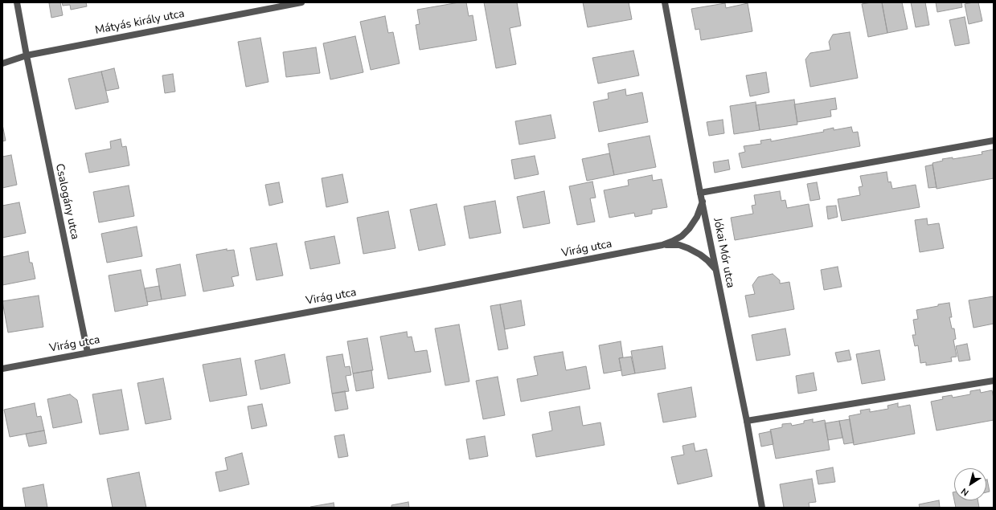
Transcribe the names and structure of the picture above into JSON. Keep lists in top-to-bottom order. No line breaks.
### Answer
{"streets":{"street":["Mátyás király utca","Csalogány utca","Virág utca","Jókai Mór utca"]},"crossings":[["Mátyás király utca","Csalogány utca"],["Csalogány utca","Virág utca"],["Virág utca","Jókai Mór utca"]],"north":"bottom left"}
